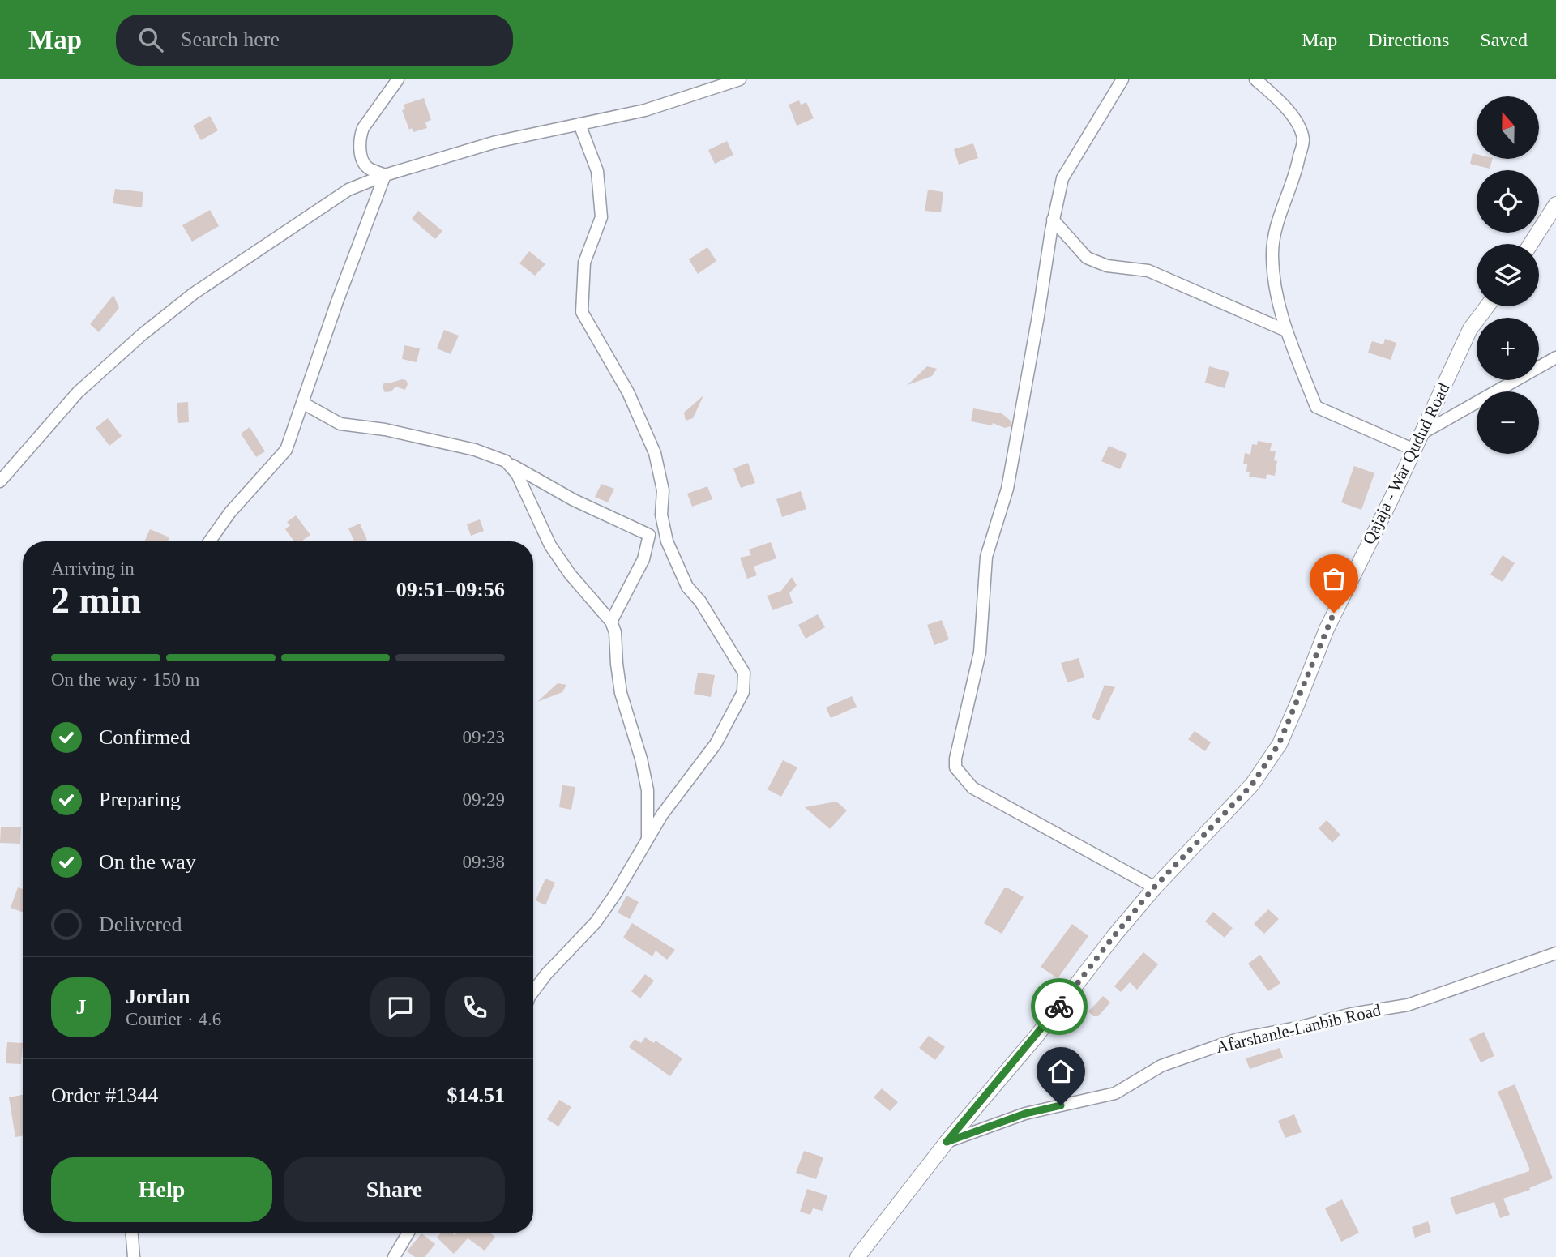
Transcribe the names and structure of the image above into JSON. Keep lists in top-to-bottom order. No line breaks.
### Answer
{"streets":{"street":["Qajaja - War Qudud Road","Afarshanle-Lanbib Road"]},"crossings":[["Qajaja - War Qudud Road","Afarshanle-Lanbib Road"]],"north":"top","page":{"header":"Map","search":"Search here","nav":["Map","Directions","Saved"],"map_buttons":["+","−"],"heading":["2 min","Arriving in","09:51–09:56"],"panel":["Jordan","Courier · 4.6","Order #1344","$14.51"],"bar":"On the way · 150 m","list":[["Confirmed","09:23"],["Preparing","09:29"],["On the way","09:38"],"Delivered"],"round":"J","buttons":["Help","Share"]}}
